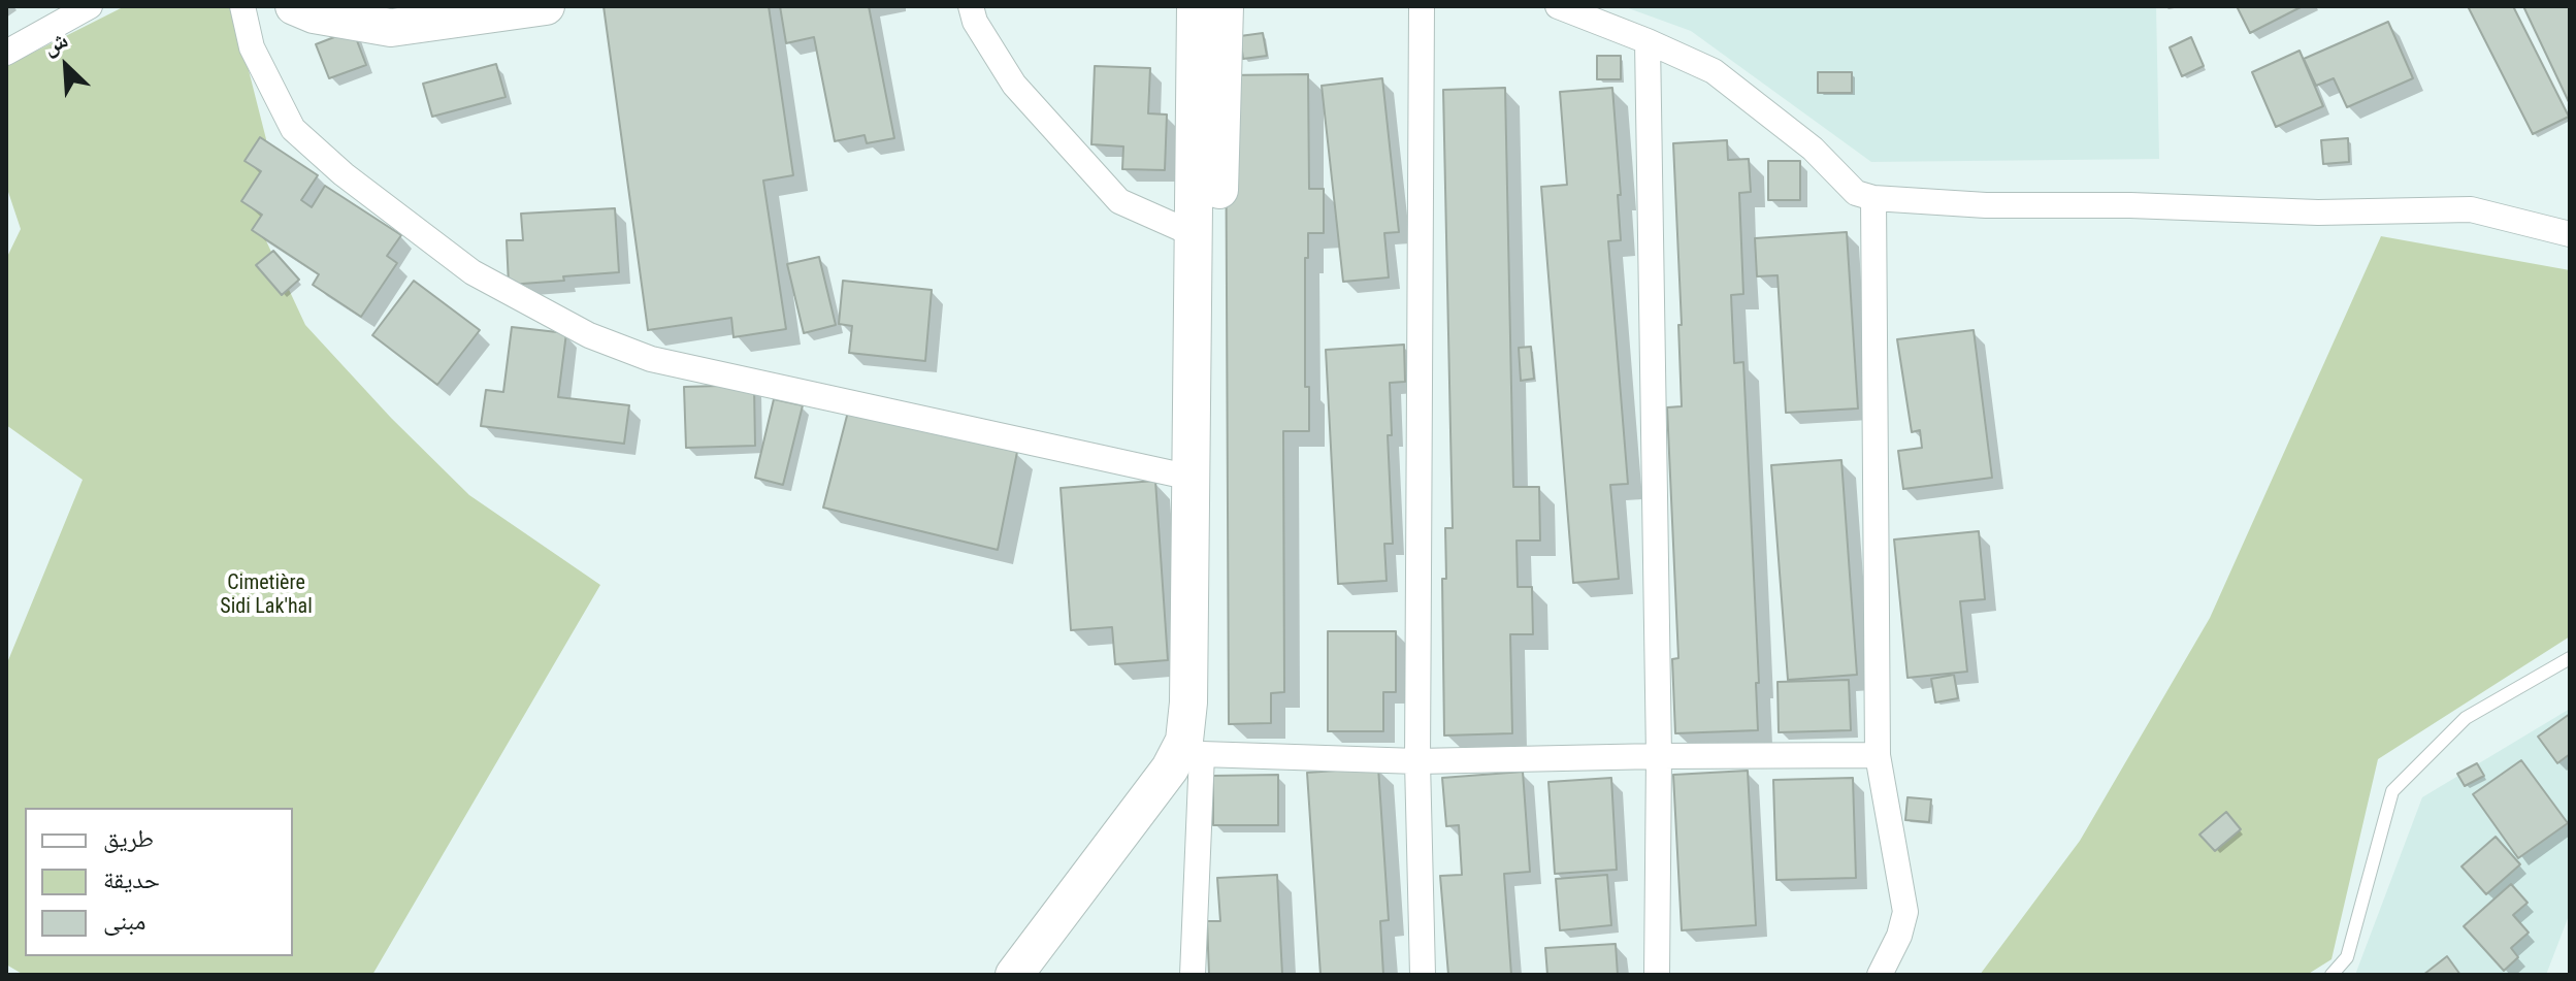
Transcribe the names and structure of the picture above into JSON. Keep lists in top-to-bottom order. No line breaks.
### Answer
{"parks":["Cimetière Sidi Lak'hal"],"legend":["طريق","حديقة","مبنى"],"north":"top left"}
